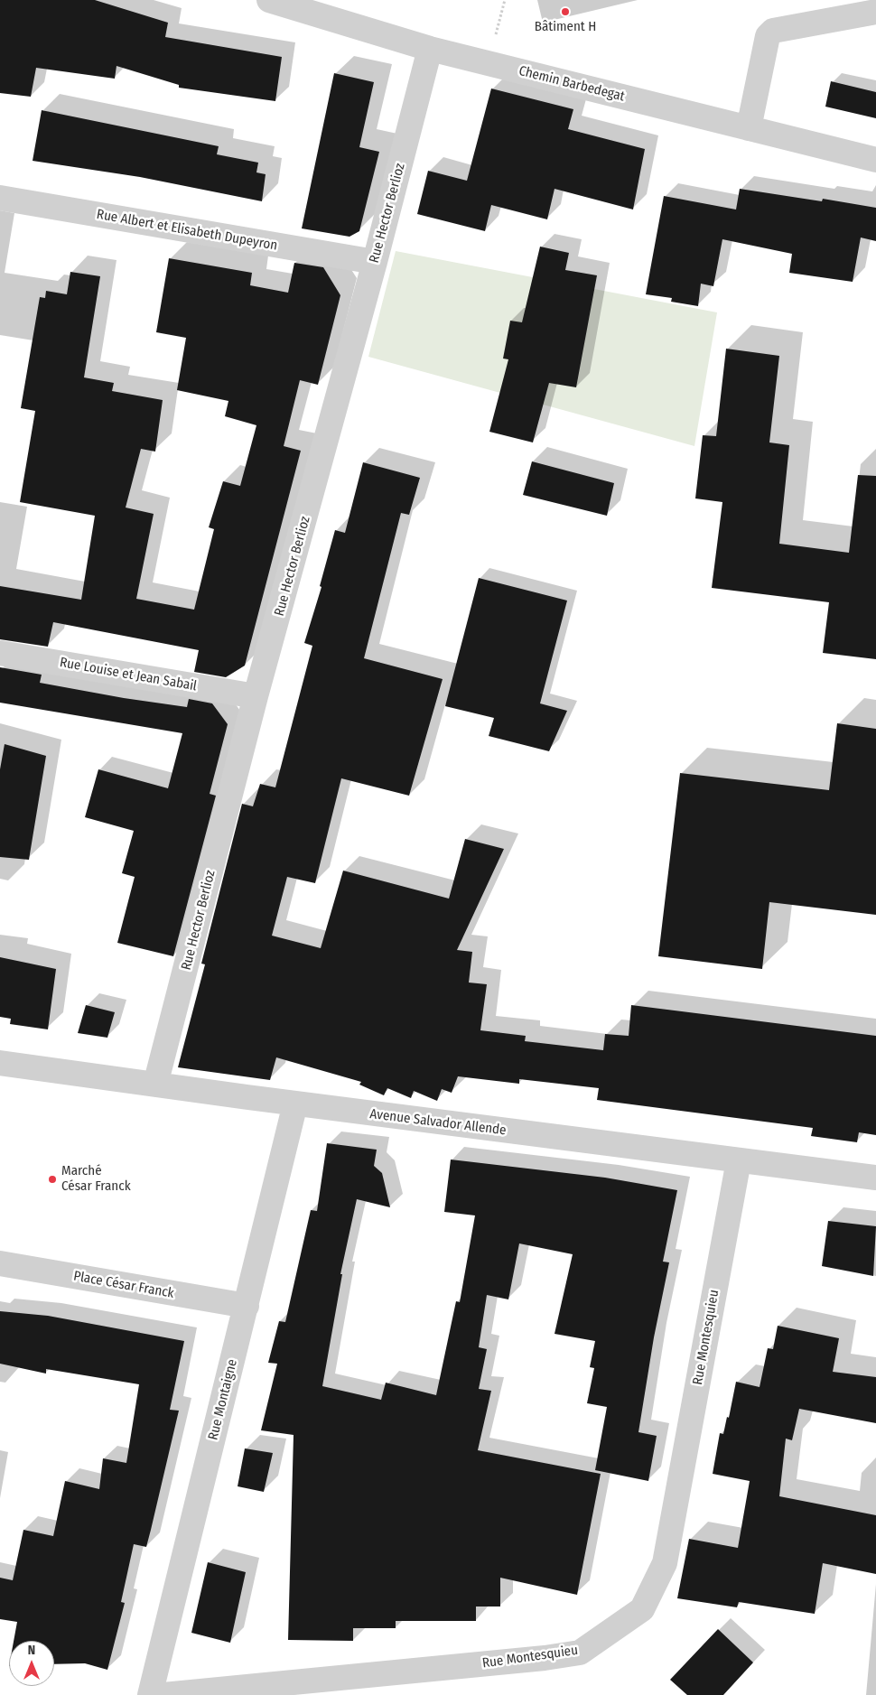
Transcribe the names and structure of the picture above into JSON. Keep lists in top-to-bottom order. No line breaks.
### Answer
{"streets":{"street":["Chemin Barbedegat","Rue Hector Berlioz","Rue Albert et Elisabeth Dupeyron","Rue Louise et Jean Sabail","Avenue Salvador Allende","Place César Franck","Rue Montesquieu","Rue Montaigne"]},"crossings":[["Chemin Barbedegat","Rue Hector Berlioz"],["Rue Hector Berlioz","Rue Albert et Elisabeth Dupeyron"],["Rue Hector Berlioz","Rue Louise et Jean Sabail"],["Rue Hector Berlioz","Avenue Salvador Allende"],["Avenue Salvador Allende","Rue Montesquieu"],["Avenue Salvador Allende","Rue Montaigne"],["Place César Franck","Rue Montaigne"]],"places":["Bâtiment H","Marché César Franck"],"north":"top"}
